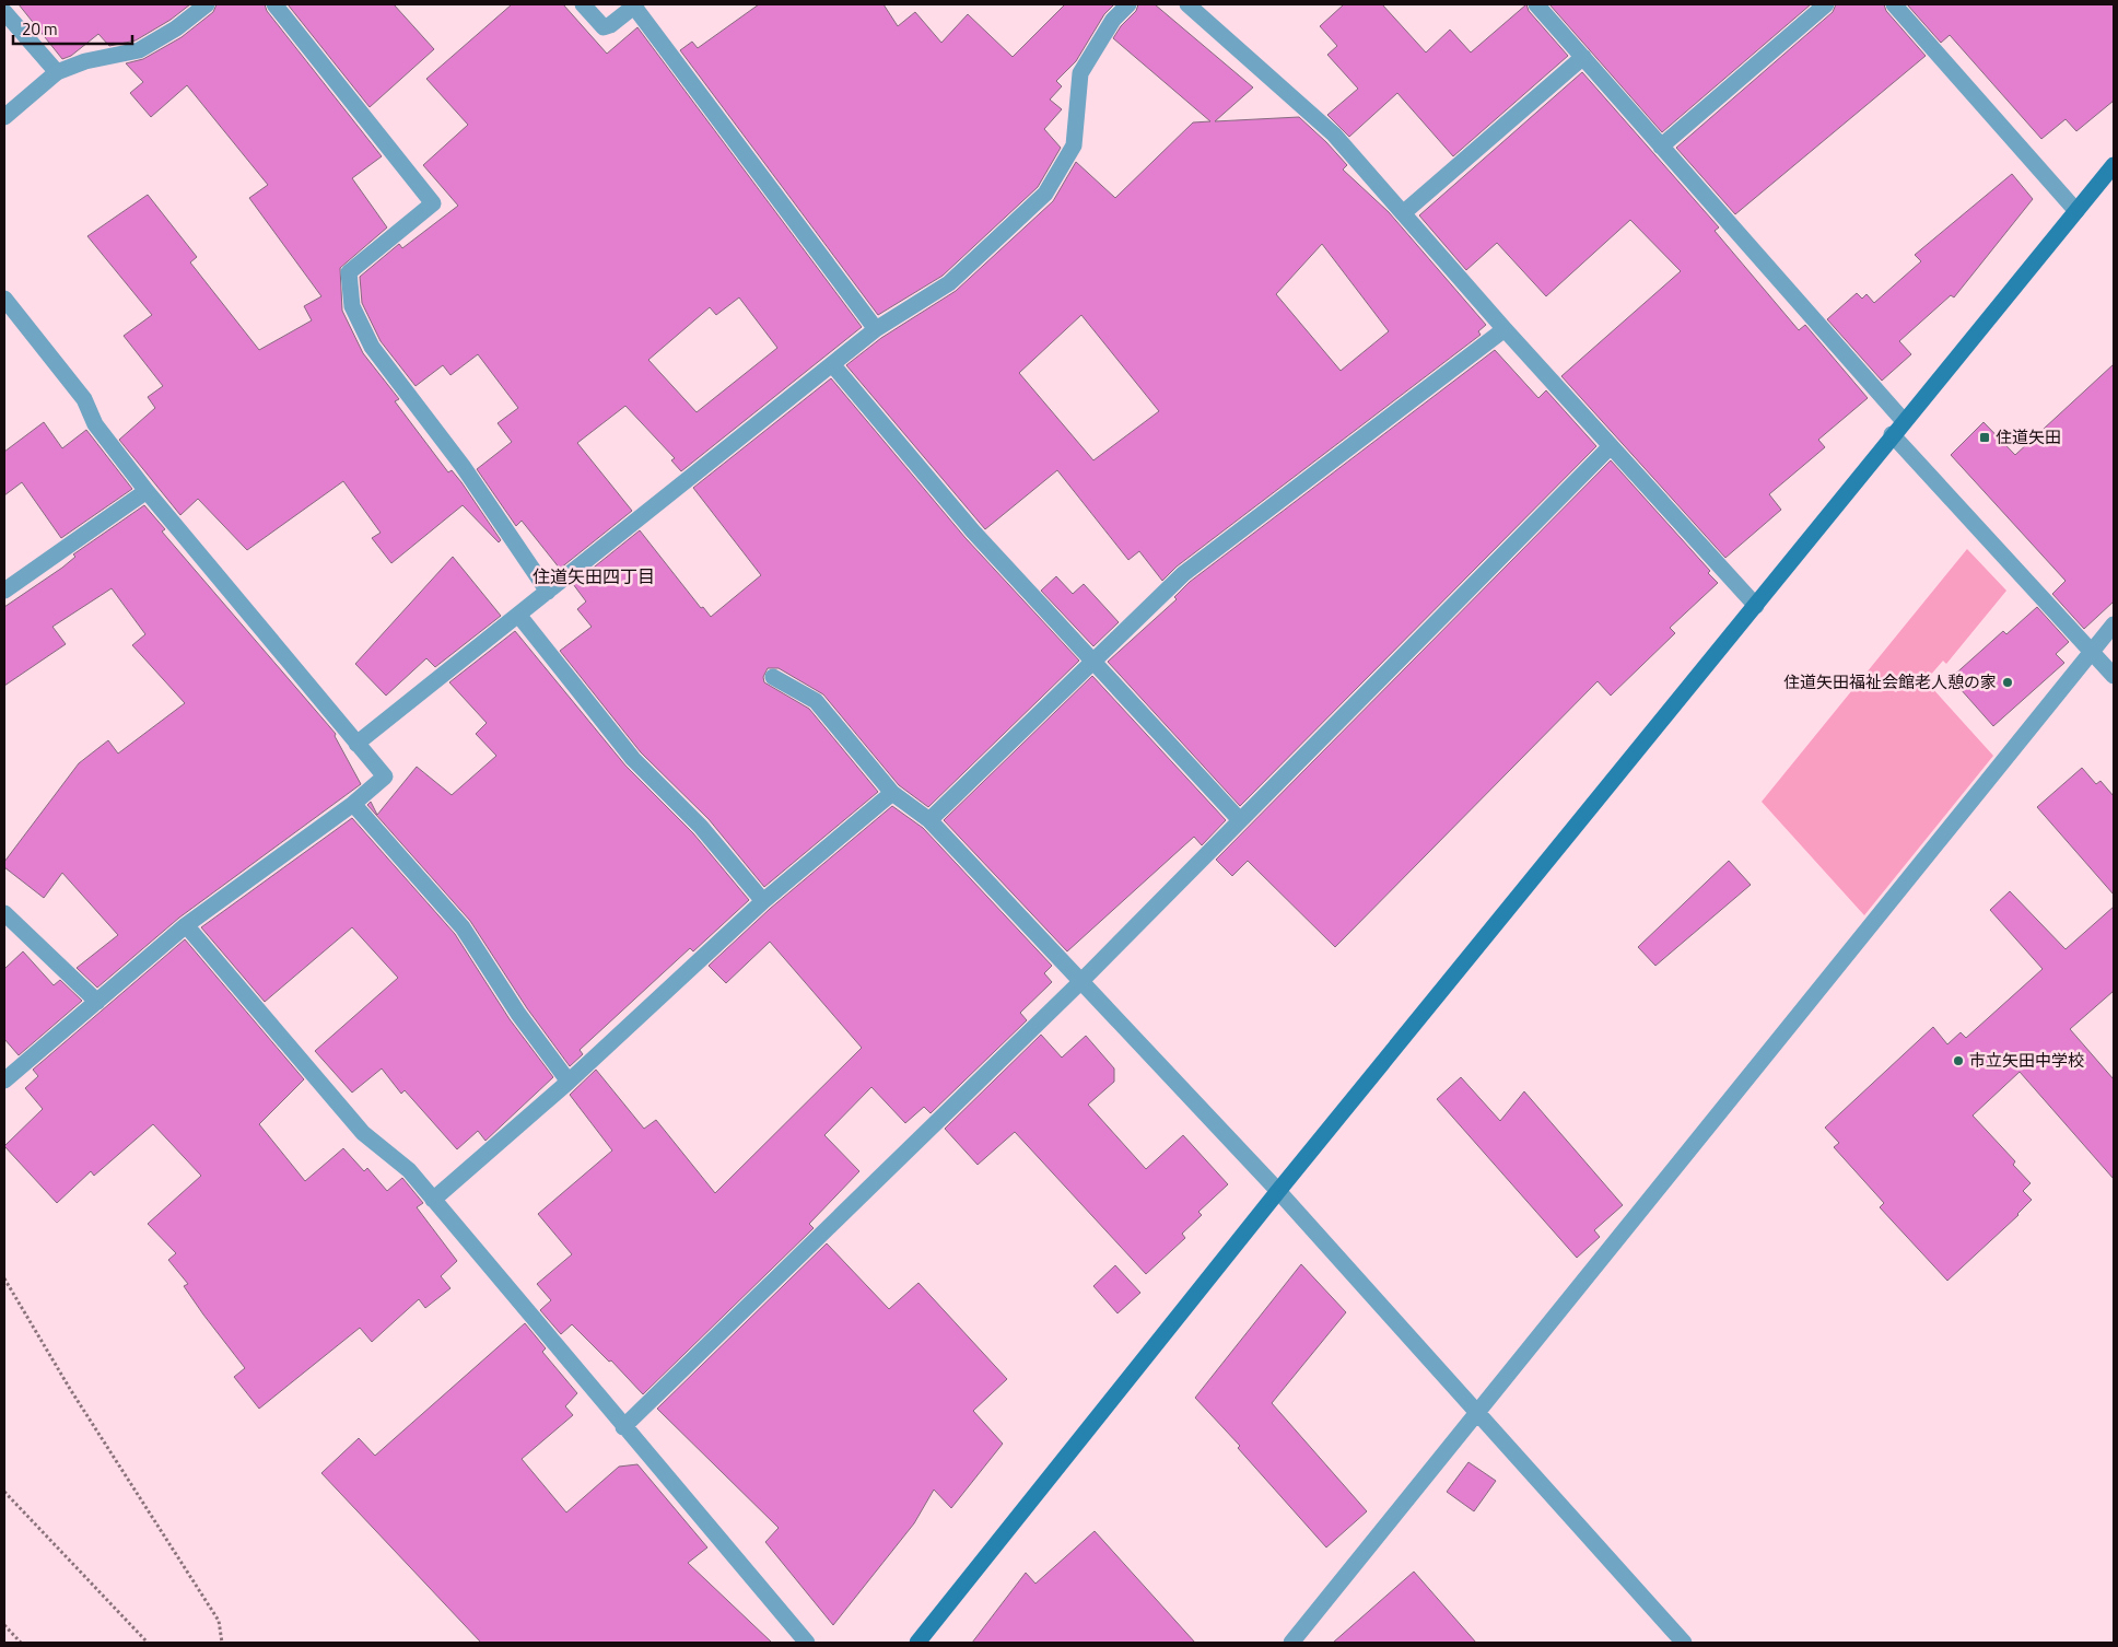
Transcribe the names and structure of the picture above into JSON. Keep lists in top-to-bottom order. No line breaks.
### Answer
{"districts":["住道矢田四丁目"],"places":{"transit":["住道矢田"],"other":["住道矢田福祉会館老人憩の家","市立矢田中学校"]},"scale_bar":"20 m"}
